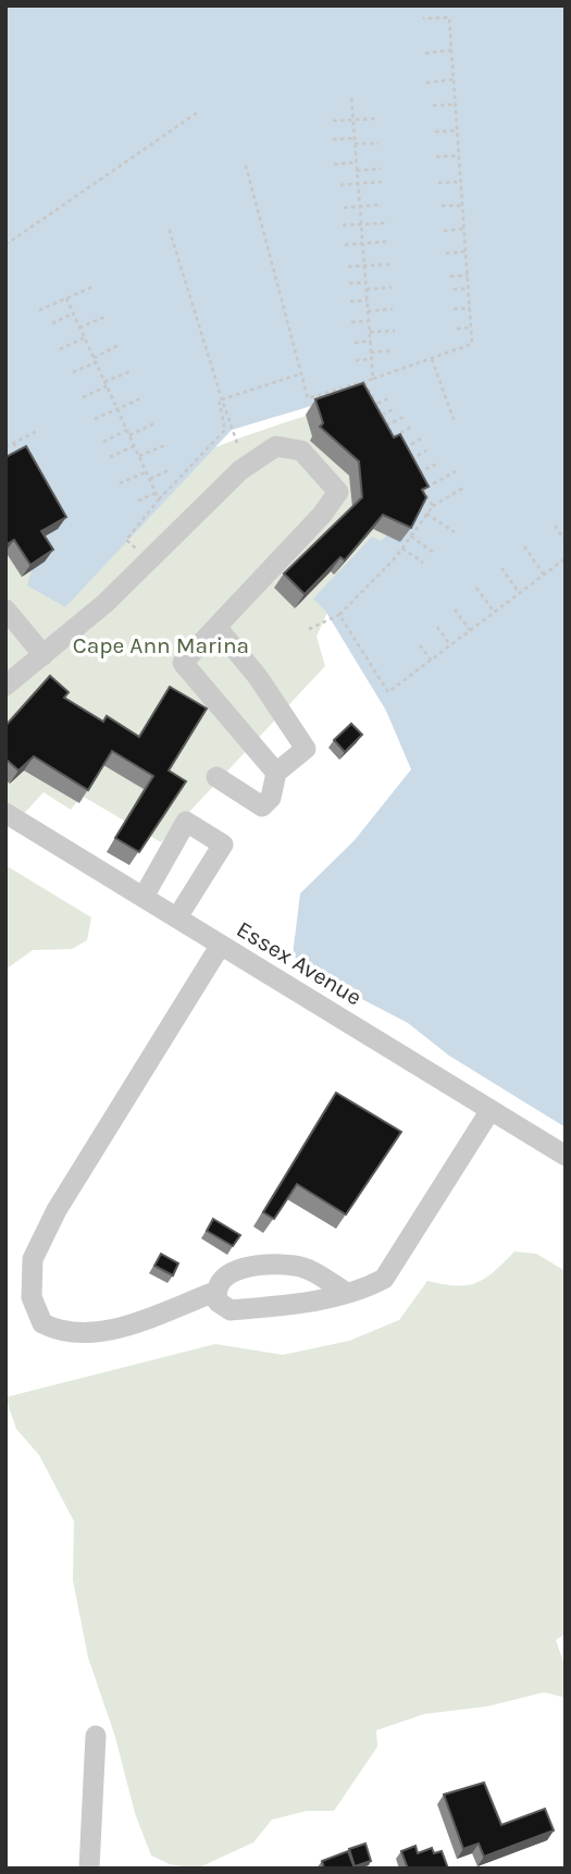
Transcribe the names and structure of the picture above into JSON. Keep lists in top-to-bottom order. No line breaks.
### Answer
{"streets":{"street":["Essex Avenue"]},"parks":["Cape Ann Marina"]}
